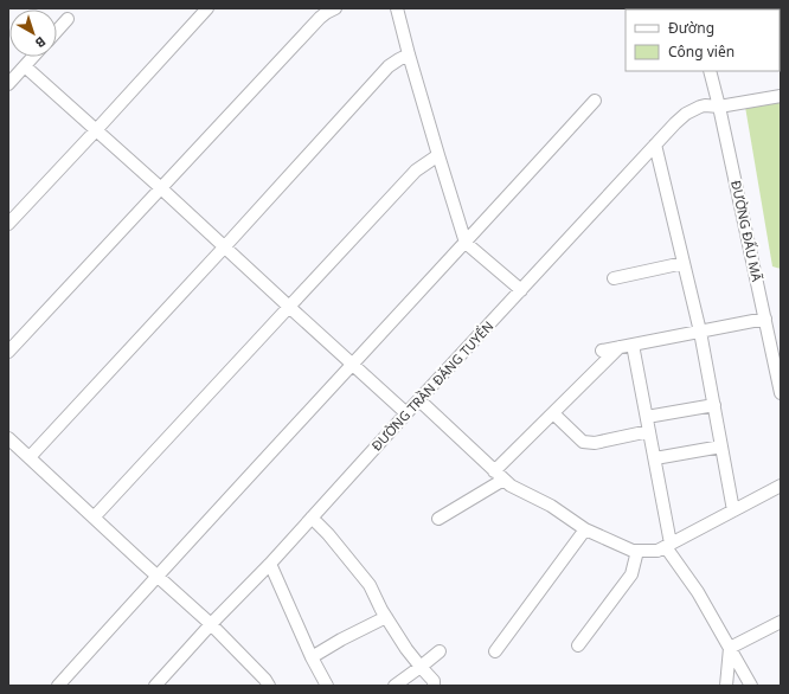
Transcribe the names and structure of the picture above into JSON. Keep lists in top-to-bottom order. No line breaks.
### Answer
{"streets":{"street":["ĐƯỜNG ĐẤU MÃ","ĐƯỜNG TRẦN ĐĂNG TUYỂN"]},"crossings":[["ĐƯỜNG ĐẤU MÃ","ĐƯỜNG TRẦN ĐĂNG TUYỂN"]],"legend":["Đường","Công viên"],"north":"bottom right"}
